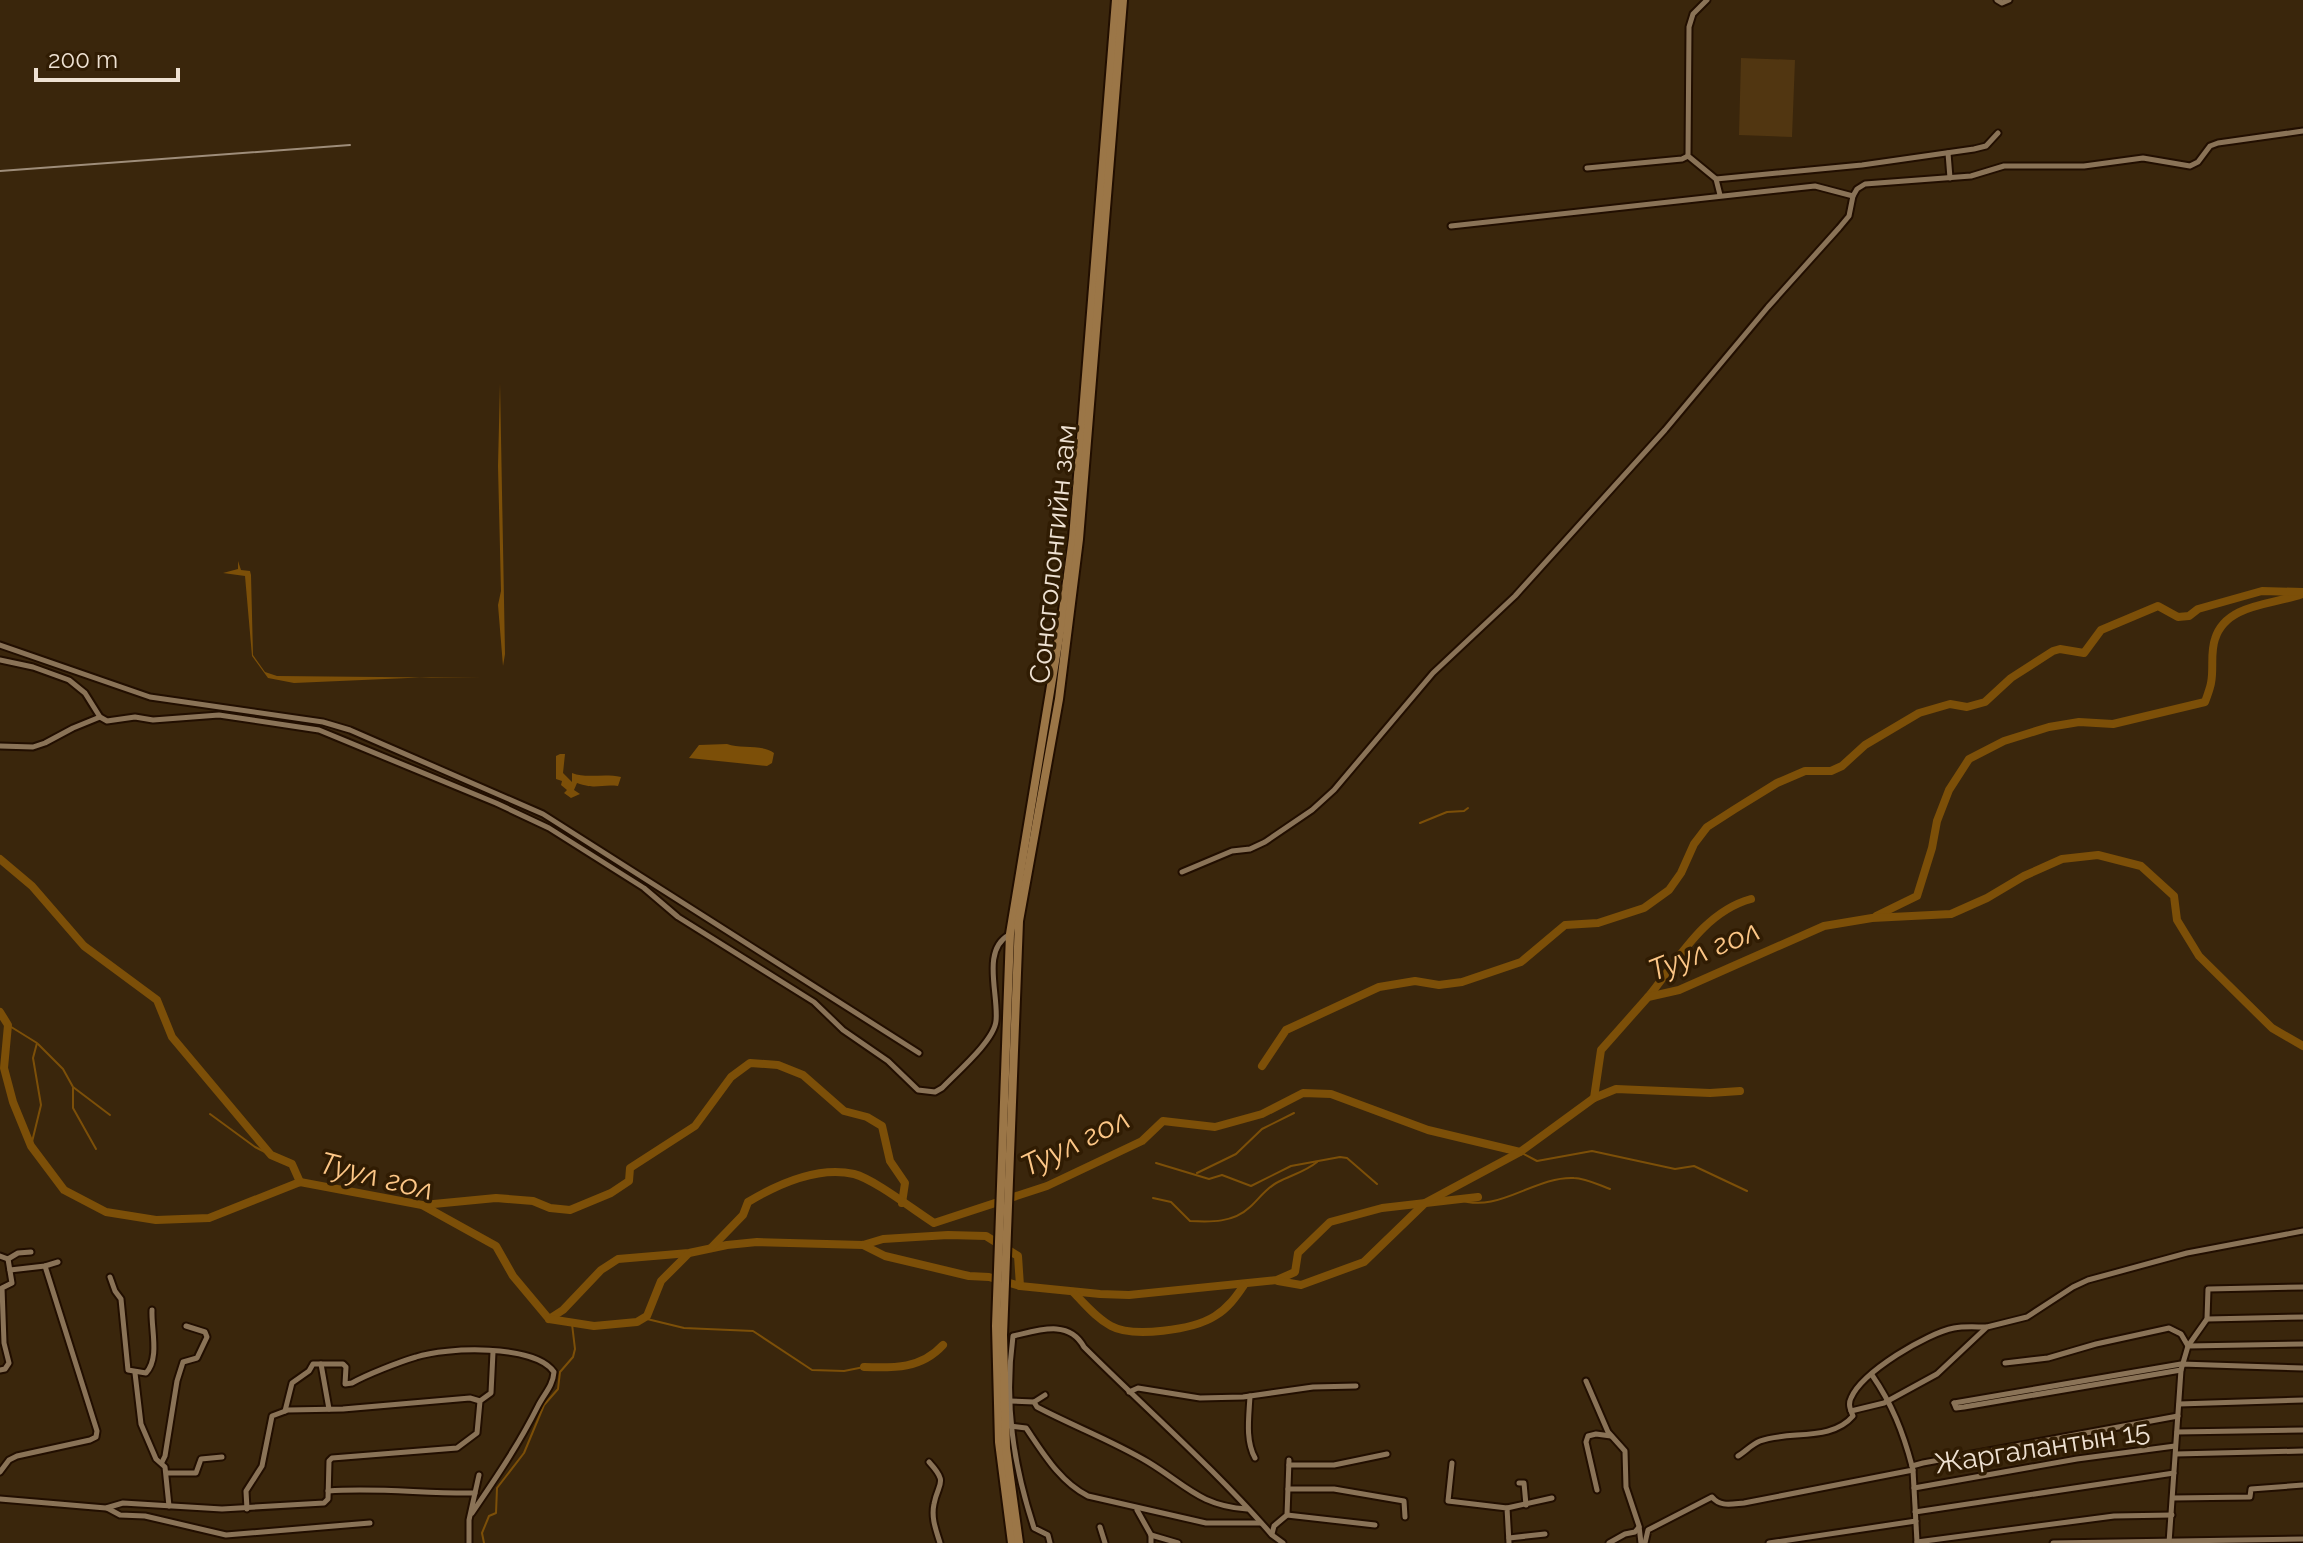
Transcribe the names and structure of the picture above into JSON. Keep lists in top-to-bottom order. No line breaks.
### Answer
{"streets":{"main road":["Сонсголонгийн зам"],"street":["Жаргалантын 15"]},"water":["Туул гол"],"scale_bar":"200 m"}
